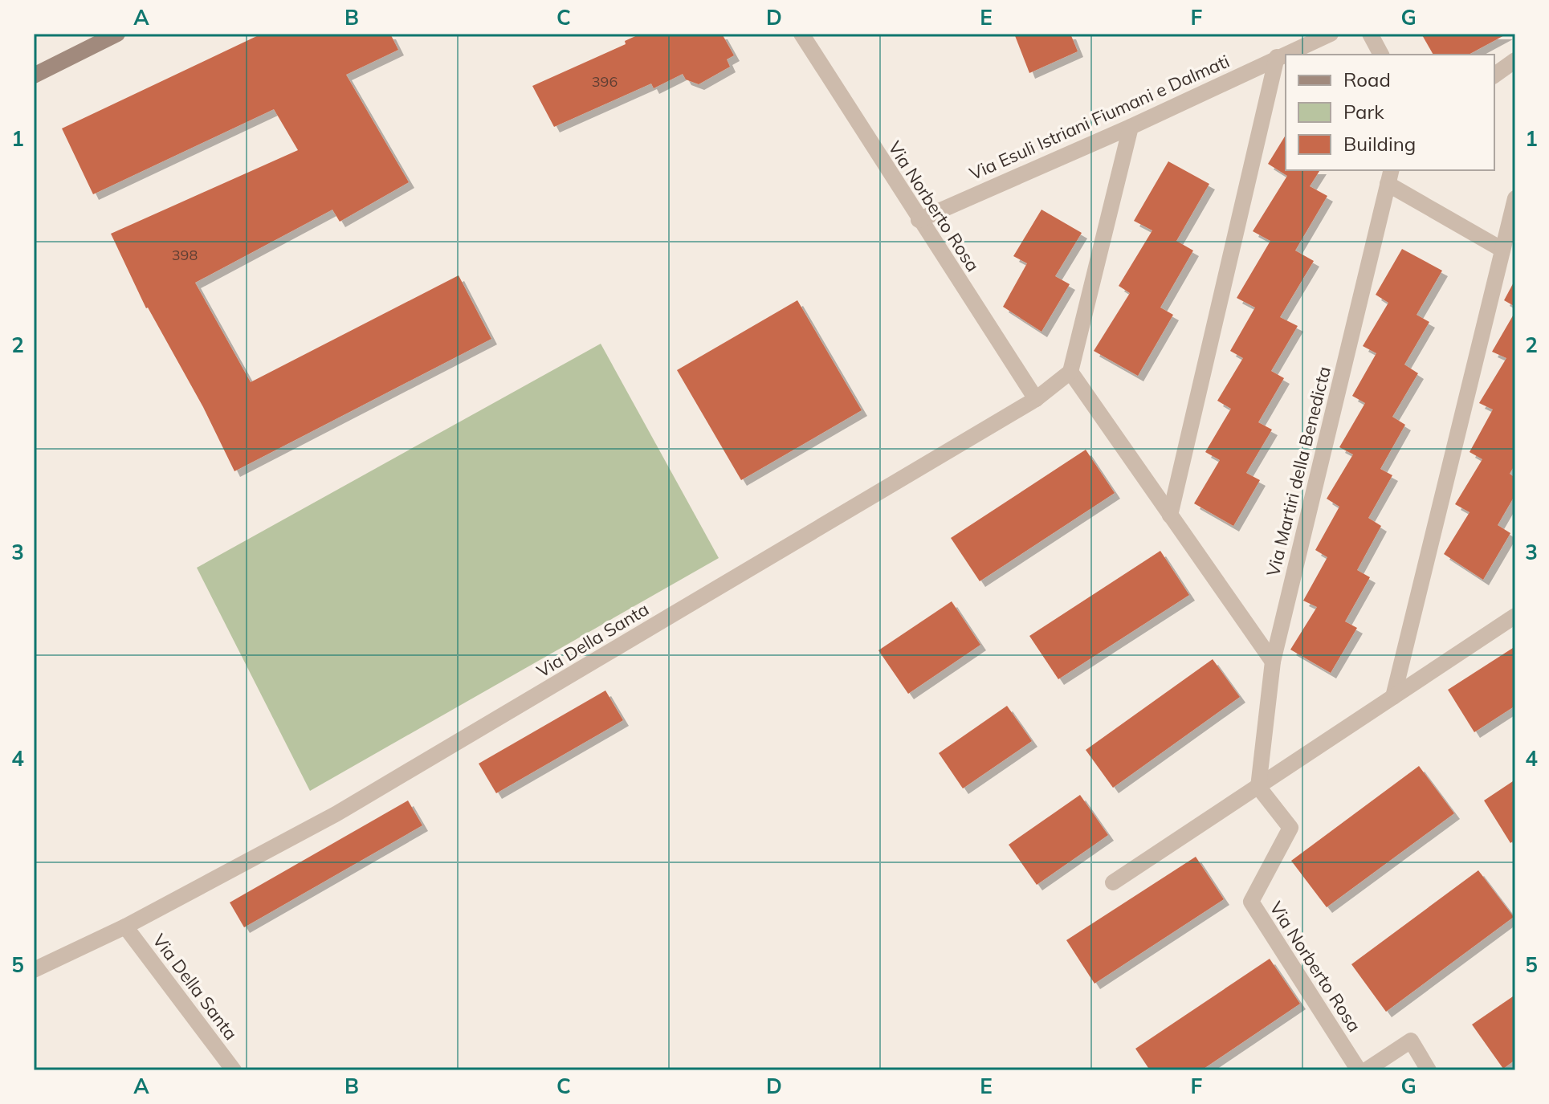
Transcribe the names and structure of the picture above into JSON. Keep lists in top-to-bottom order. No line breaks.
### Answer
{"streets":{"street":["Via Esuli Istriani Fiumani e Dalmati","Via Norberto Rosa","Via Martiri della Benedicta","Via Della Santa"]},"crossings":[["Via Esuli Istriani Fiumani e Dalmati","Via Norberto Rosa"],["Via Norberto Rosa","Via Martiri della Benedicta"],["Via Norberto Rosa","Via Della Santa"]],"house_numbers":["396","398"],"legend":["Road","Park","Building"],"grid":{"columns":["A","B","C","D","E","F","G"],"rows":["1","2","3","4","5"]}}
